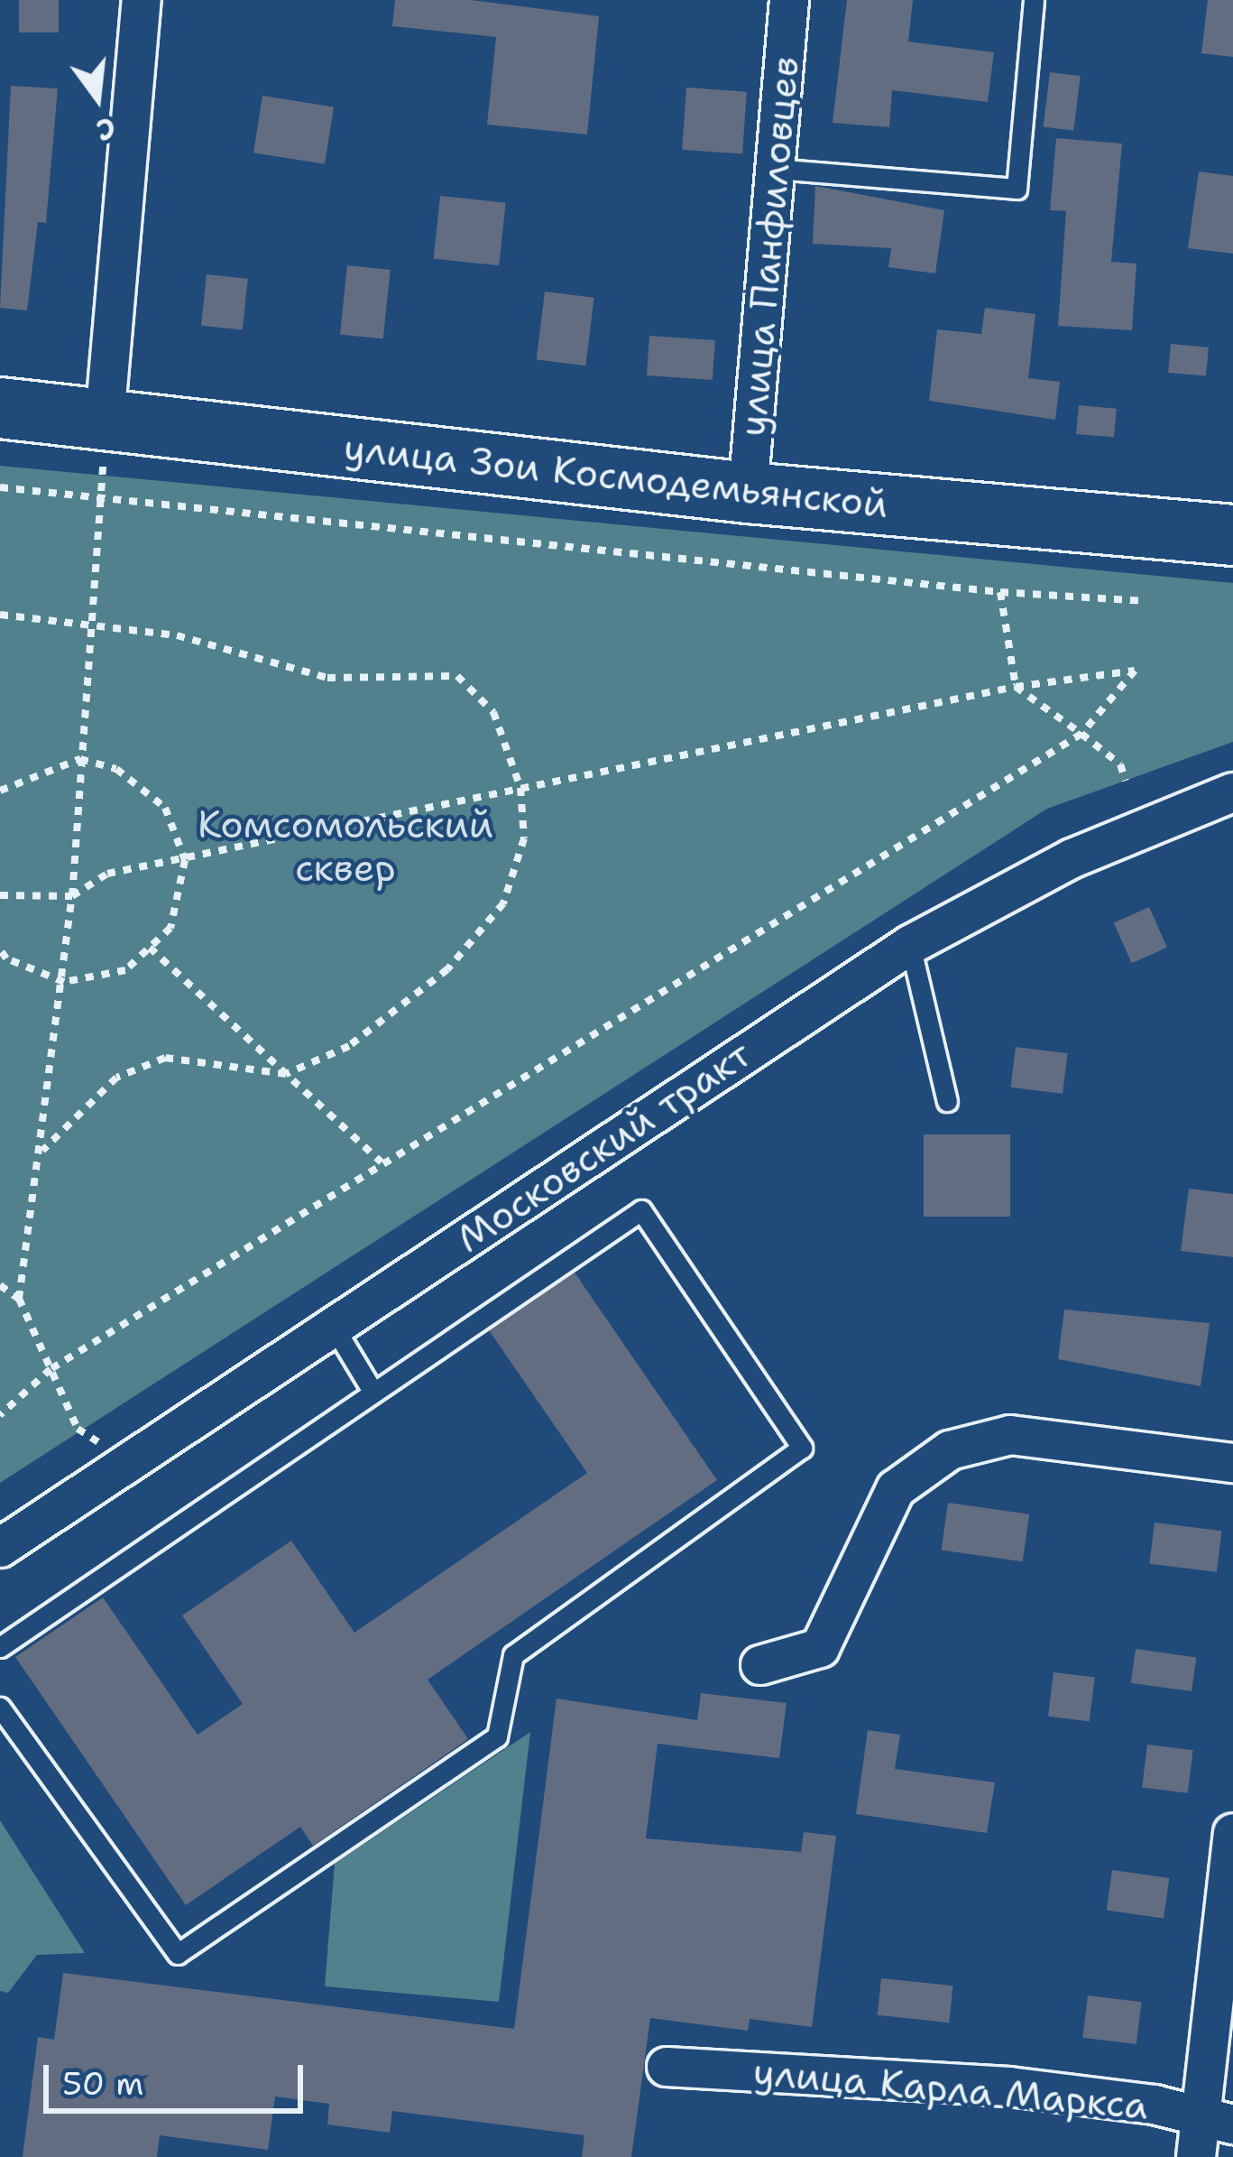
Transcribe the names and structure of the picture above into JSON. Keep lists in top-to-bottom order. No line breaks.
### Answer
{"streets":{"main road":["улица Зои Космодемьянской"],"street":["улица Панфиловцев","Московский тракт","улица Карла Маркса"]},"crossings":[["улица Панфиловцев","улица Зои Космодемьянской"]],"parks":["Комсомольский сквер"],"scale_bar":"50 m","north":"bottom"}
